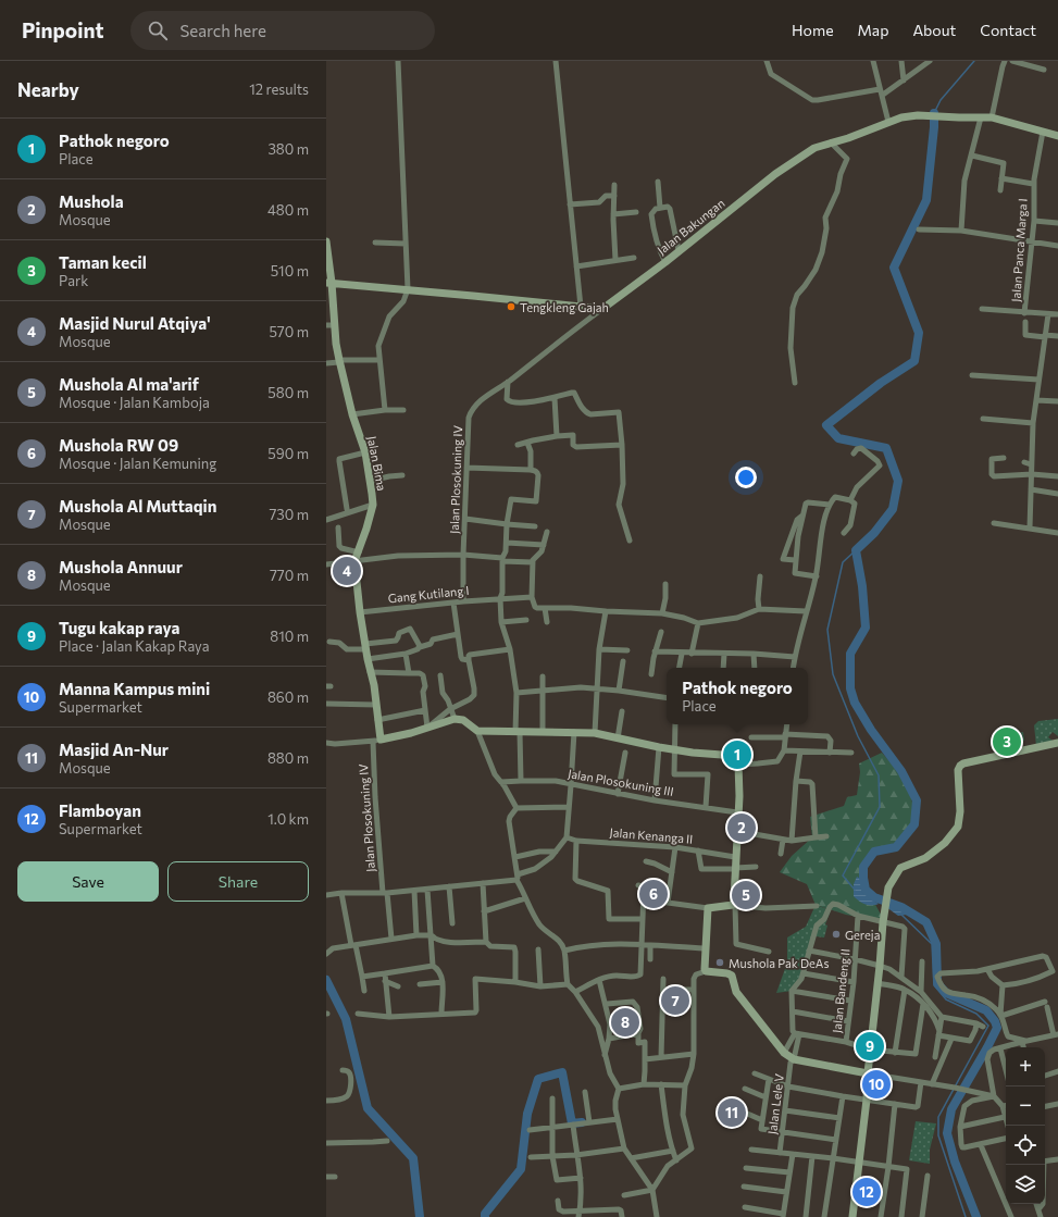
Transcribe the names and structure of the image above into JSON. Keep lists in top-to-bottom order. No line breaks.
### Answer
{"streets":{"street":["Jalan Bakungan","Jalan Panca Marga I","Jalan Bima","Jalan Plosokuning IV","Gang Kutilang I","Jalan Plosokuning III","Jalan Kenanga II","Jalan Bandeng II","Jalan Lele V"]},"crossings":[["Jalan Bakungan","Jalan Panca Marga I"],["Jalan Bakungan","Jalan Plosokuning IV"],["Jalan Plosokuning IV","Gang Kutilang I"]],"places":["Tengkleng Gajah","Gereja","Mushola Pak DeAs"],"page":{"header":"Pinpoint","search":"Search here","nav":["Home","Map","About","Contact"],"heading":["Nearby","12 results"],"list":[{"mark":"1","name":"Pathok negoro","note":"Place","value":"380 m"},{"mark":"2","name":"Mushola","note":"Mosque","value":"480 m"},{"mark":"3","name":"Taman kecil","note":"Park","value":"510 m"},{"mark":"4","name":"Masjid Nurul Atqiya'","note":"Mosque","value":"570 m"},{"mark":"5","name":"Mushola Al ma'arif","note":"Mosque · Jalan Kamboja","value":"580 m"},{"mark":"6","name":"Mushola RW 09","note":"Mosque · Jalan Kemuning","value":"590 m"},{"mark":"7","name":"Mushola Al Muttaqin","note":"Mosque","value":"730 m"},{"mark":"8","name":"Mushola Annuur","note":"Mosque","value":"770 m"},{"mark":"9","name":"Tugu kakap raya","note":"Place · Jalan Kakap Raya","value":"810 m"},{"mark":"10","name":"Manna Kampus mini","note":"Supermarket","value":"860 m"},{"mark":"11","name":"Masjid An-Nur","note":"Mosque","value":"880 m"},{"mark":"12","name":"Flamboyan","note":"Supermarket","value":"1.0 km"}],"pins":["4","3","1","2","6","5","7","8","9","10","11","12"],"popup":["Pathok negoro","Place"],"buttons":["Save","Share"],"map_buttons":["+","−"]}}
